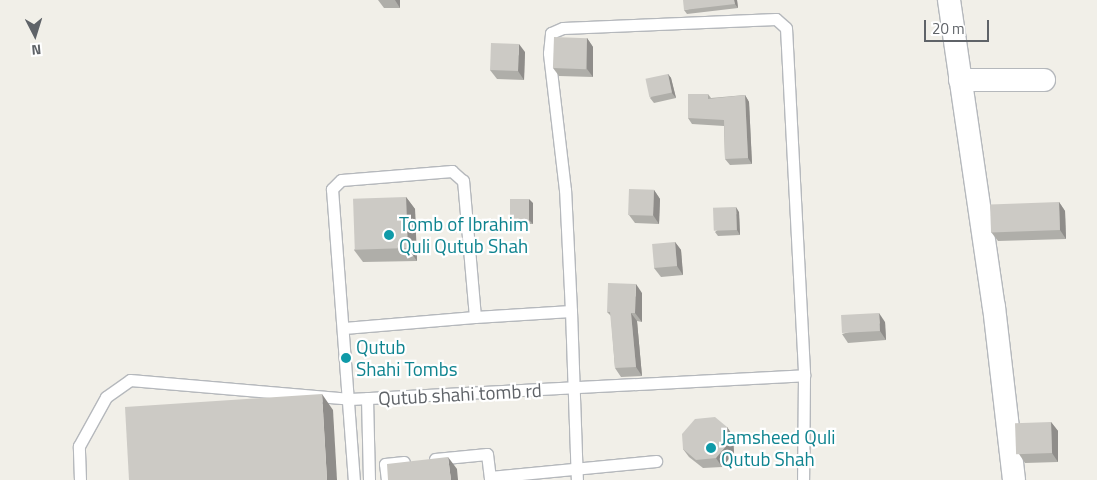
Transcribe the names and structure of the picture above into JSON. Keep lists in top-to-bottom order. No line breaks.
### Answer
{"streets":{"lane":["Qutub shahi tomb rd"]},"places":["Tomb of Ibrahim Quli Qutub Shah","Qutub Shahi Tombs","Jamsheed Quli Qutub Shah"],"scale_bar":"20 m","north":"bottom"}
